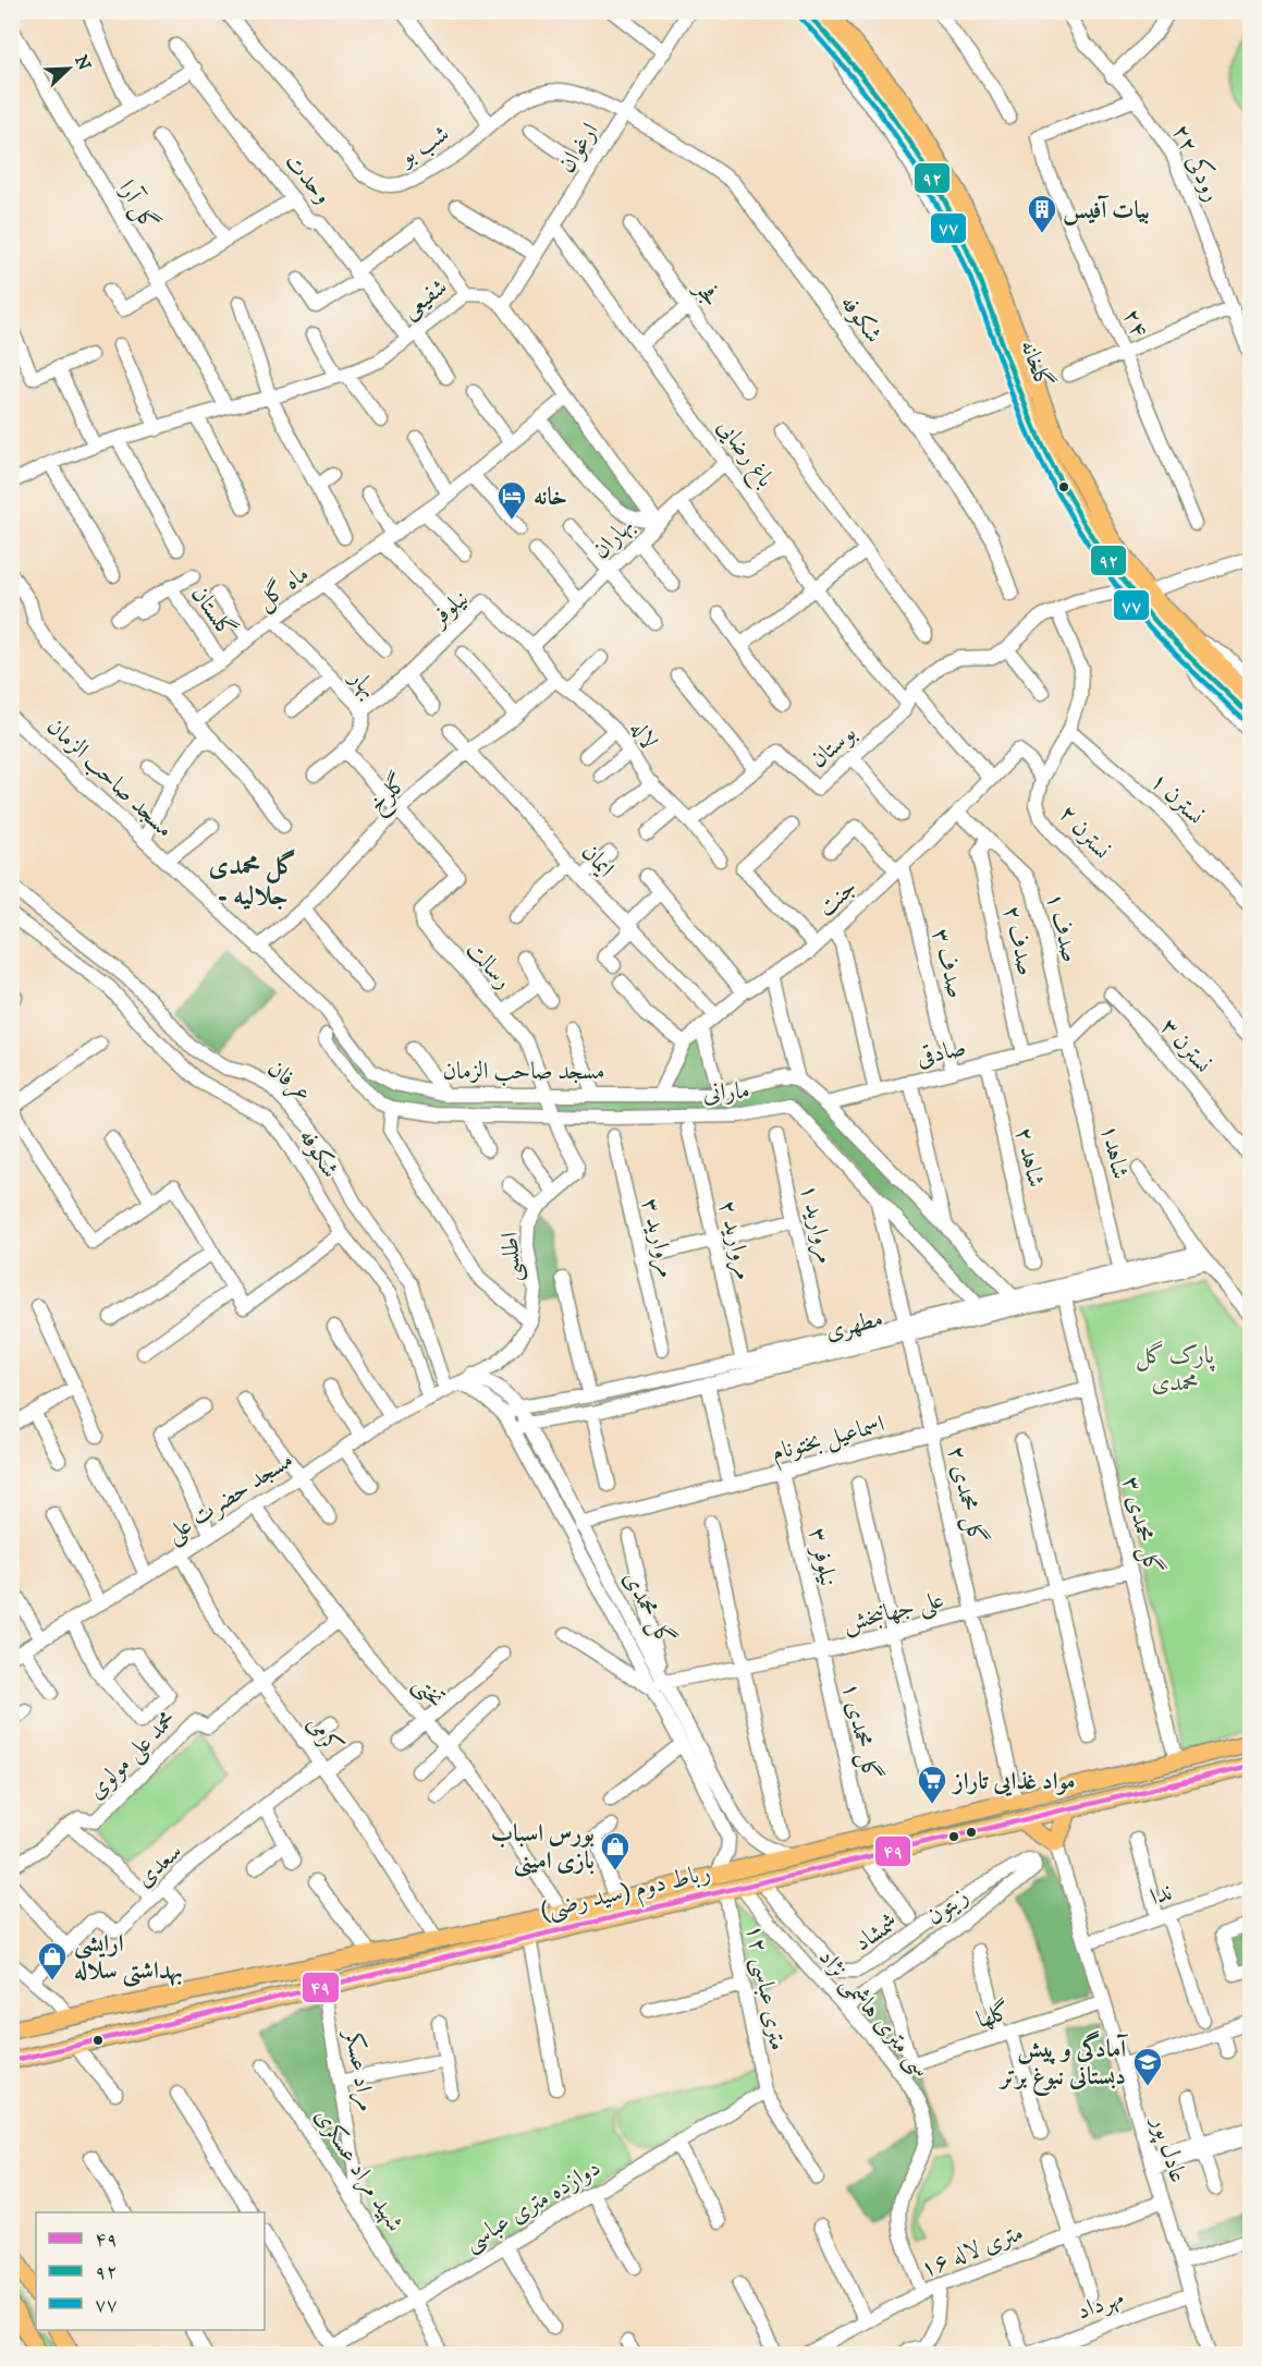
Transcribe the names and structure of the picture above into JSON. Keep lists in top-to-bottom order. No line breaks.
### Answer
{"streets":{"main road":["گلخانه","رباط دوم (سید رضی)"],"street":["شب بو","ارغوان","رودکی ۲۲","وحدت","گل آرا","فجر","شفیعی","شکوفه","۲۴","باغ رضایی","بهاران","ماه گل","نیلوفر","گلستان","بهار","لاله","بوستان","مسجد صاحب الزمان","گلرخ","نسترن ۱","نسترن ۲","ایمان","جنت","صدف ۱","صدف ۲","صدف ۳","رسالت","نسترن ۳","صادقی","عرفان","مارانی","شاهد۱","شاهد ۲","مروارید ۱","مروارید ۳","مروارید ۲","اطلسی","مطهری","اسماعیل بختونام","گل محمدی ۲","مسجد حضرت علی","گل محمدی ۳","نیلوفر ۳","گل محمدی","علی جهانبخش","تختی","گل محمدی ۱","کرمی","محمد علی مولوی","سعدی","ندا","زیتون","شمشاد","۱۲ متری عباسی","سی متری هاشمی نژاد","گلها","مراد عسکر","عادل پور","شهید مراد عسکری","دوازده متری عباسی","۱۶ متری لاله","مهرداد"]},"crossings":[["شب بو","ارغوان"],["شب بو","شکوفه"],["ارغوان","شفیعی"],["ارغوان","شکوفه"],["ارغوان","باغ رضایی"],["رودکی ۲۲","۲۴"],["وحدت","شفیعی"],["گل آرا","شفیعی"],["شکوفه","مسجد حضرت علی"],["باغ رضایی","بهاران"],["باغ رضایی","بوستان"],["باغ رضایی","جنت"],["بهاران","نیلوفر"],["ماه گل","گلستان"],["ماه گل","بهار"],["نیلوفر","بهار"],["نیلوفر","لاله"],["نیلوفر","گلرخ"],["لاله","بوستان"],["لاله","گلرخ"],["مسجد صاحب الزمان","گلرخ"],["مسجد صاحب الزمان","جنت"],["مسجد صاحب الزمان","رسالت"],["مسجد صاحب الزمان","اطلسی"],["گلرخ","ایمان"],["گلرخ","رسالت"],["نسترن ۱","نسترن ۲"],["نسترن ۲","جنت"],["ایمان","جنت"],["جنت","صدف ۱"],["جنت","صدف ۳"],["صدف ۱","صدف ۲"],["صدف ۱","صادقی"],["صدف ۱","شاهد۱"],["صدف ۲","صادقی"],["صدف ۳","صادقی"],["رسالت","اطلسی"],["صادقی","شاهد۱"],["صادقی","شاهد ۲"],["عرفان","مسجد حضرت علی"],["عرفان","گل محمدی"],["مارانی","اطلسی"],["مارانی","مطهری"],["مارانی","گل محمدی ۲"],["شاهد۱","مطهری"],["مروارید ۲","مطهری"],["اطلسی","مسجد حضرت علی"],["اطلسی","گل محمدی"],["مطهری","گل محمدی ۲"],["مطهری","گل محمدی ۳"],["مطهری","گل محمدی"],["اسماعیل بختونام","گل محمدی ۲"],["اسماعیل بختونام","گل محمدی ۳"],["اسماعیل بختونام","نیلوفر ۳"],["اسماعیل بختونام","گل محمدی"],["گل محمدی ۲","علی جهانبخش"],["گل محمدی ۲","رباط دوم (سید رضی)"],["مسجد حضرت علی","گل محمدی"],["مسجد حضرت علی","تختی"],["مسجد حضرت علی","کرمی"],["گل محمدی ۳","علی جهانبخش"],["گل محمدی ۳","رباط دوم (سید رضی)"],["نیلوفر ۳","علی جهانبخش"],["نیلوفر ۳","گل محمدی ۱"],["گل محمدی","علی جهانبخش"],["گل محمدی","رباط دوم (سید رضی)"],["علی جهانبخش","گل محمدی ۱"],["تختی","محمد علی مولوی"],["تختی","رباط دوم (سید رضی)"],["کرمی","محمد علی مولوی"],["کرمی","سعدی"],["کرمی","رباط دوم (سید رضی)"],["رباط دوم (سید رضی)","شمشاد"],["رباط دوم (سید رضی)","۱۲ متری عباسی"],["رباط دوم (سید رضی)","سی متری هاشمی نژاد"],["رباط دوم (سید رضی)","مراد عسکر"],["ندا","عادل پور"],["زیتون","شمشاد"],["زیتون","سی متری هاشمی نژاد"],["۱۲ متری عباسی","سی متری هاشمی نژاد"],["۱۲ متری عباسی","دوازده متری عباسی"],["سی متری هاشمی نژاد","گلها"],["سی متری هاشمی نژاد","۱۶ متری لاله"],["گلها","عادل پور"],["مراد عسکر","شهید مراد عسکری"],["عادل پور","۱۶ متری لاله"],["عادل پور","مهرداد"],["شهید مراد عسکری","دوازده متری عباسی"]],"districts":["گل محمدی - جلالیه"],"parks":["پارک گل محمدی"],"places":{"building":["بیات آفیس"],"hotel":["خانه"],"supermarket":["مواد غذایی تاراز"],"shop":["بورس اسباب بازی امینی","ارایشی بهداشتی سلاله"],"school or university":["آمادگی و پیش دبستانی نبوغ برتر"]},"lines":["transit line ۹۲","transit line ۷۷","transit line ۴۹"],"legend":["۴۹","۹۲","۷۷"],"north":"top right"}
